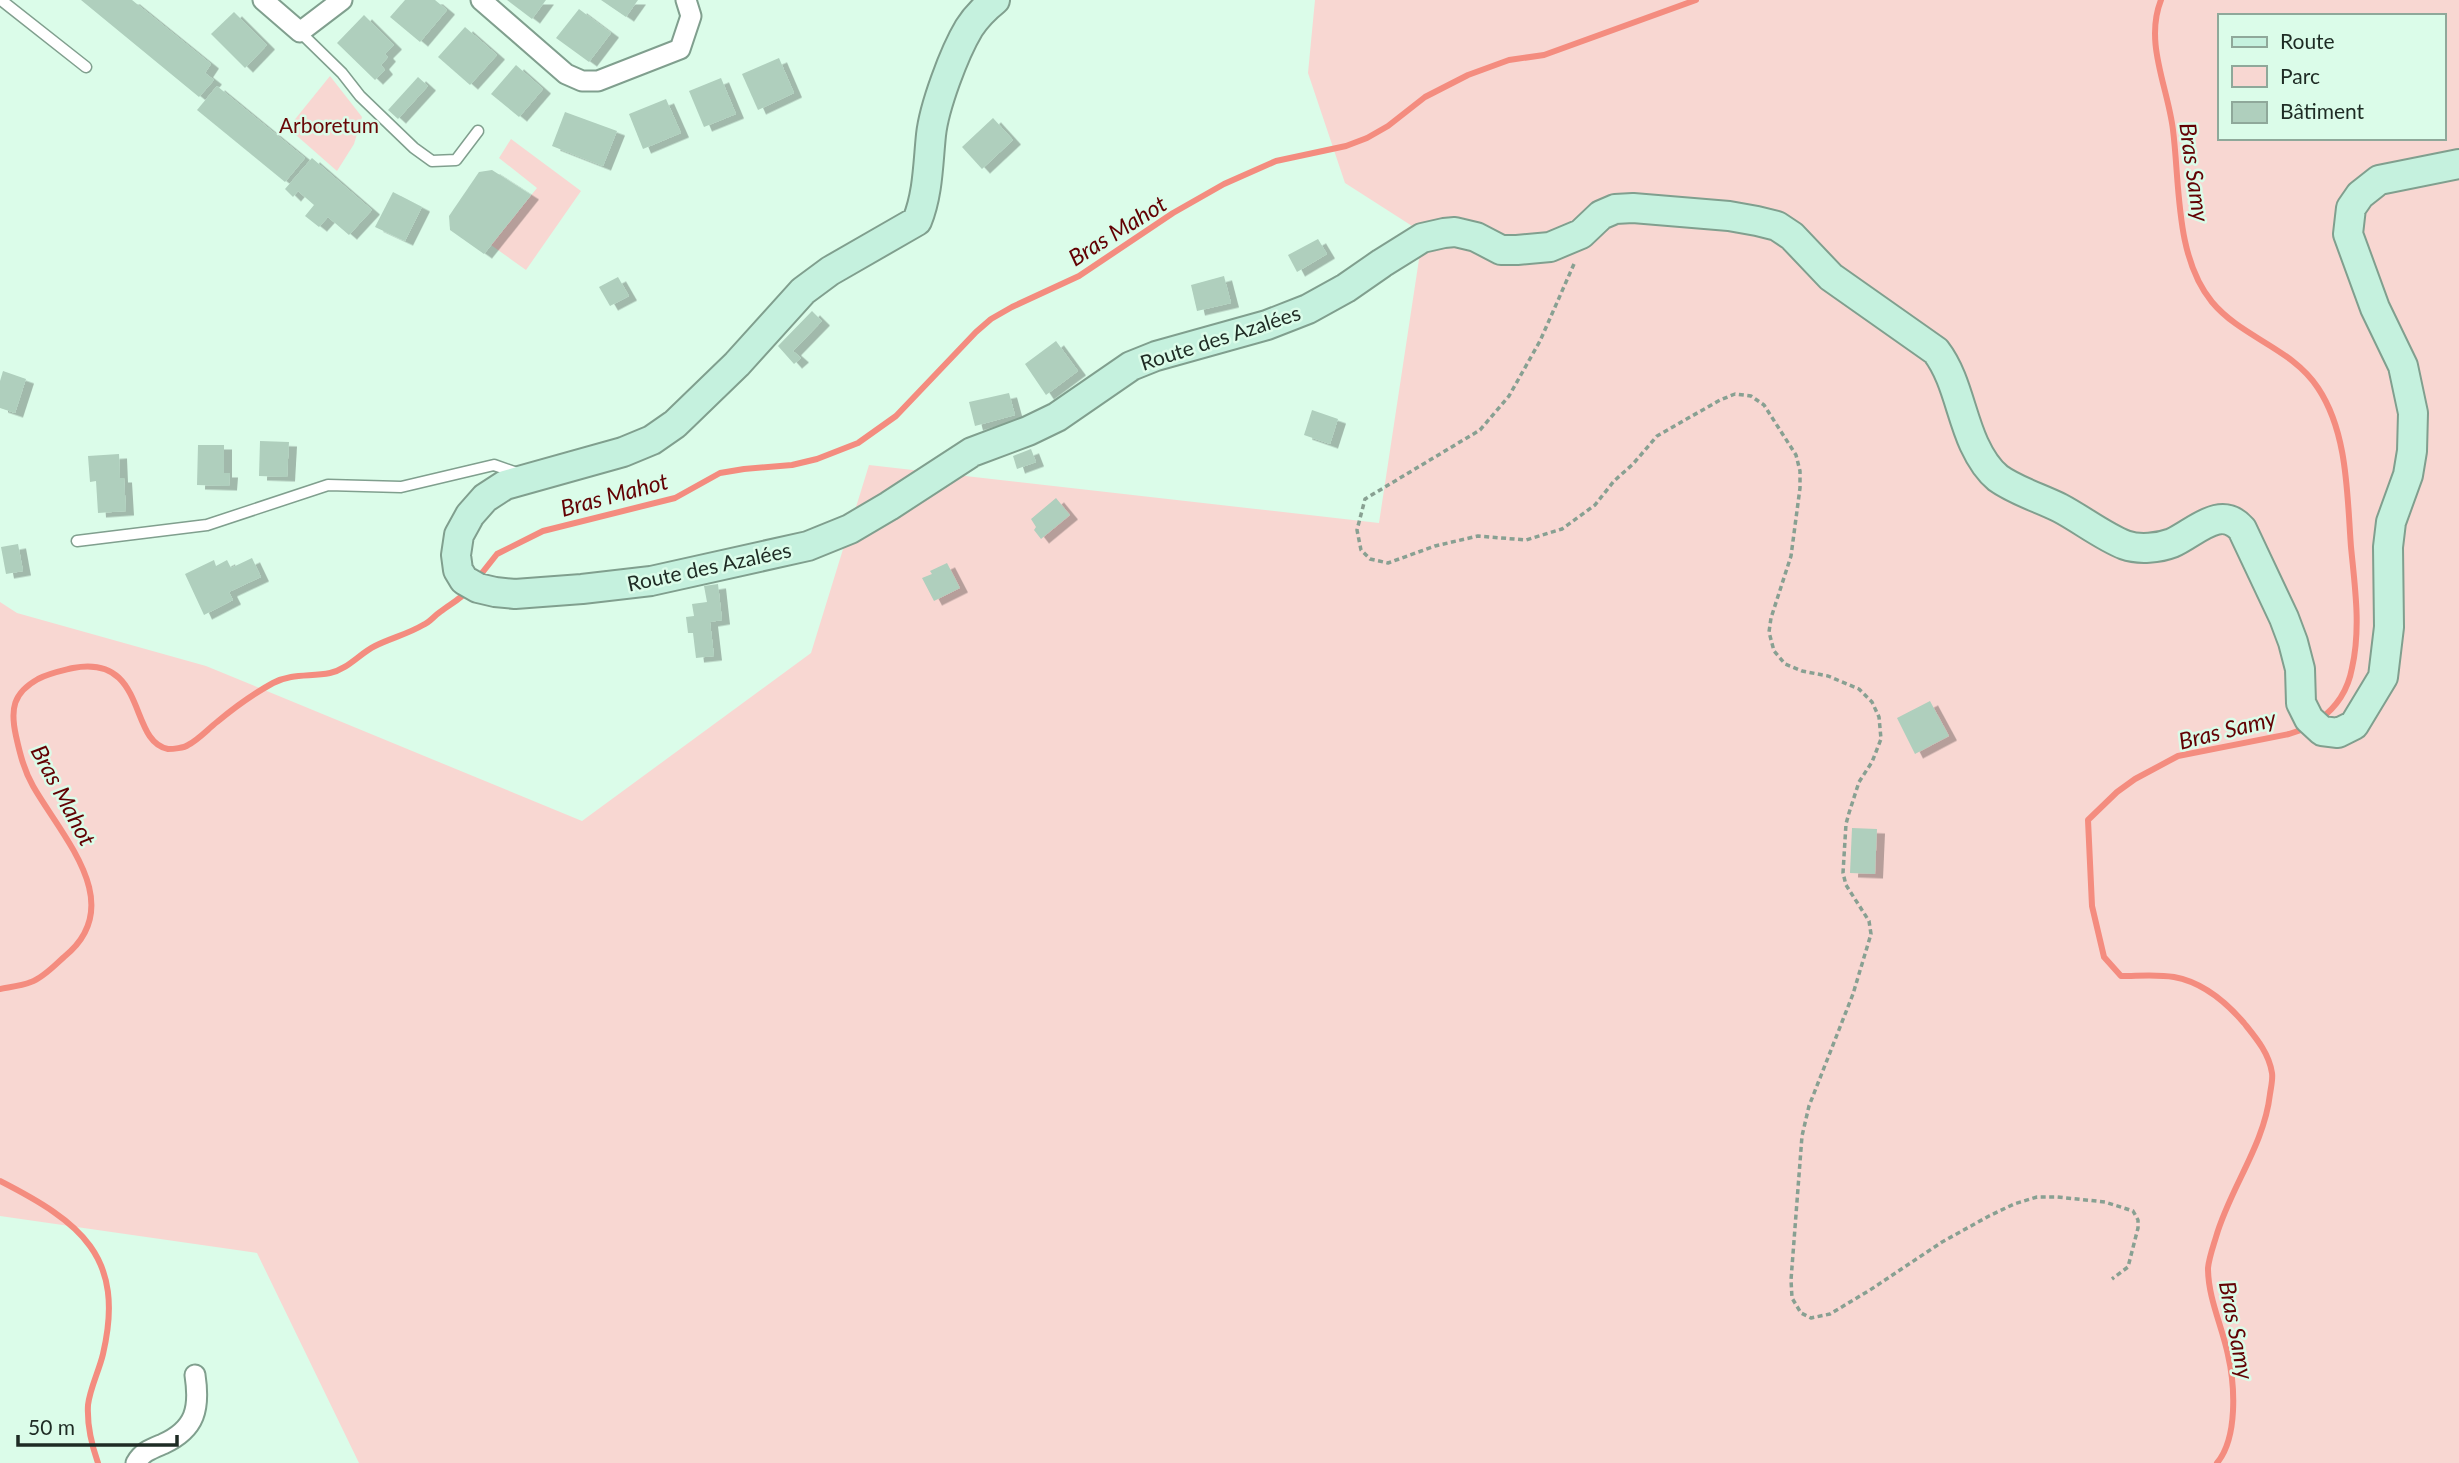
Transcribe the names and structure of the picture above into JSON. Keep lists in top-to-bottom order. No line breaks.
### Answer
{"streets":{"main road":["Route des Azalées"]},"water":["Bras Samy","Bras Mahot"],"parks":["Arboretum"],"legend":["Route","Parc","Bâtiment"],"scale_bar":"50 m"}
